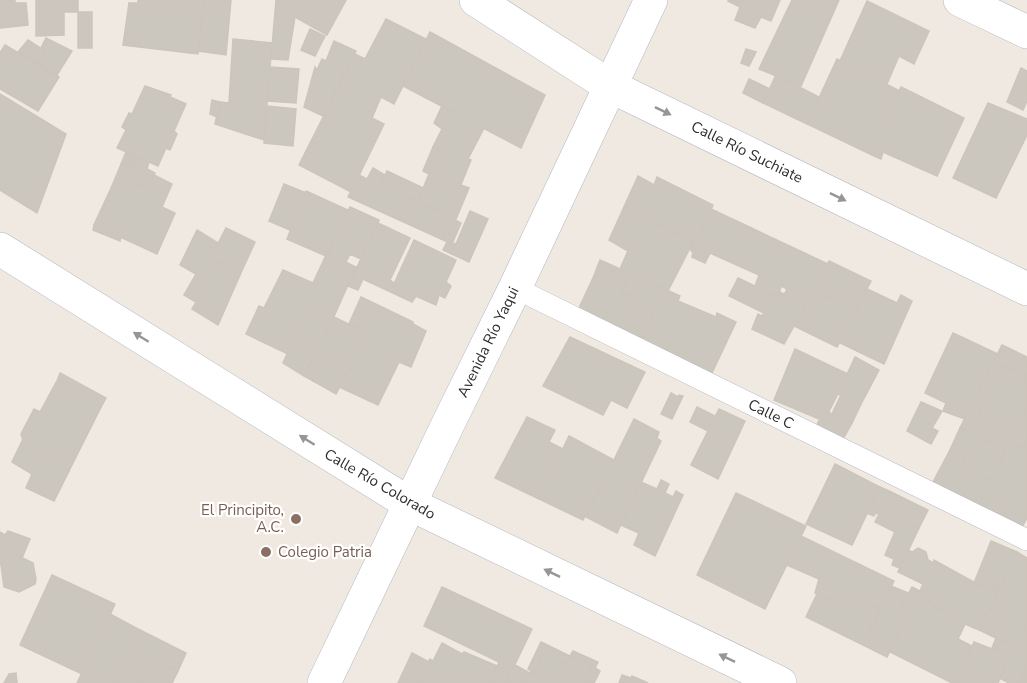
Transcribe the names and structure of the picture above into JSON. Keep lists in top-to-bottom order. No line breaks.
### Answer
{"streets":{"street":["Calle Río Suchiate","Avenida Río Yaqui","Calle Río Colorado"],"lane":["Calle C"]},"crossings":[["Calle Río Suchiate","Avenida Río Yaqui"],["Avenida Río Yaqui","Calle C"],["Avenida Río Yaqui","Calle Río Colorado"]],"one_way":["Calle Río Suchiate","Calle Río Colorado"],"places":["El Principito, A.C.","Colegio Patria"]}
